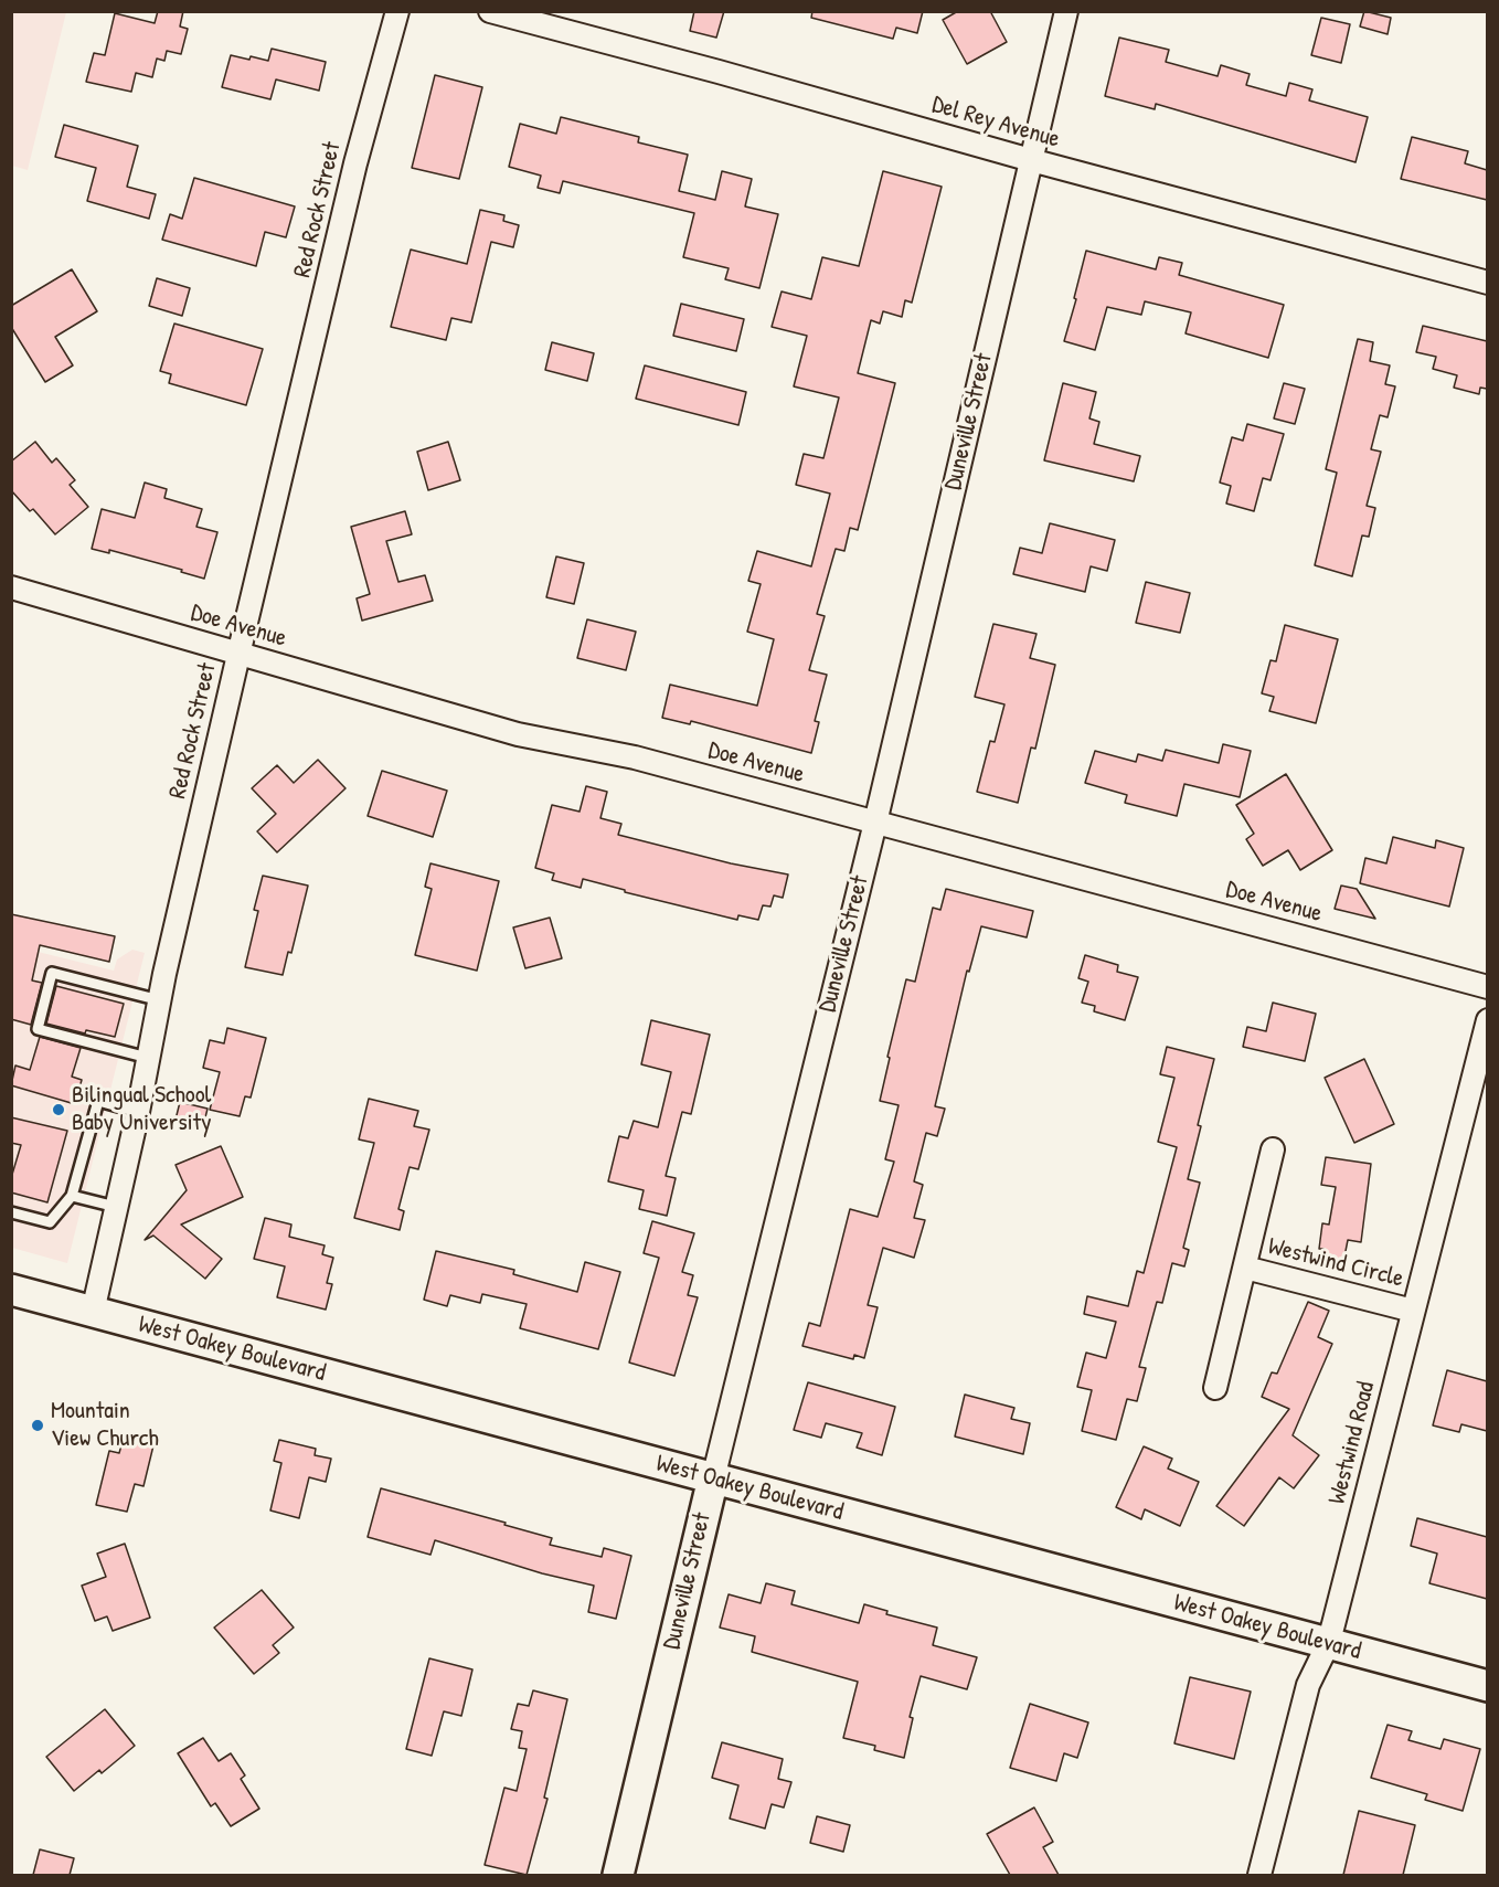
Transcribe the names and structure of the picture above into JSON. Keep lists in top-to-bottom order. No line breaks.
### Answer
{"streets":{"main road":["Duneville Street","West Oakey Boulevard"],"street":["Del Rey Avenue","Red Rock Street","Doe Avenue","Westwind Circle","Westwind Road"]},"crossings":[["Del Rey Avenue","Duneville Street"],["Red Rock Street","Doe Avenue"],["Red Rock Street","West Oakey Boulevard"],["Duneville Street","Doe Avenue"],["Duneville Street","West Oakey Boulevard"],["Westwind Circle","Westwind Road"],["West Oakey Boulevard","Westwind Road"]],"places":["Bilingual School Baby University","Mountain View Church"]}
